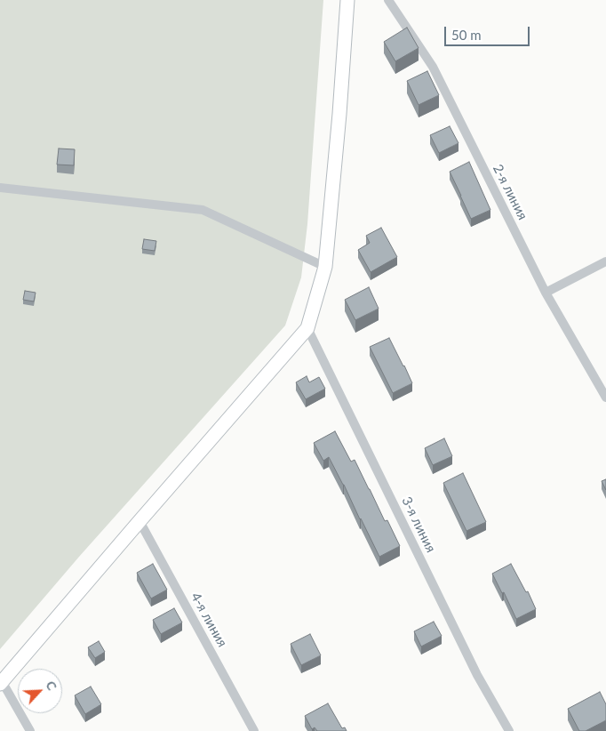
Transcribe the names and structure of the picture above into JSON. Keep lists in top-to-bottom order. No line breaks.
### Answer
{"streets":{"street":["2-я линия","3-я линия","4-я линия"]},"scale_bar":"50 m","north":"top right"}
